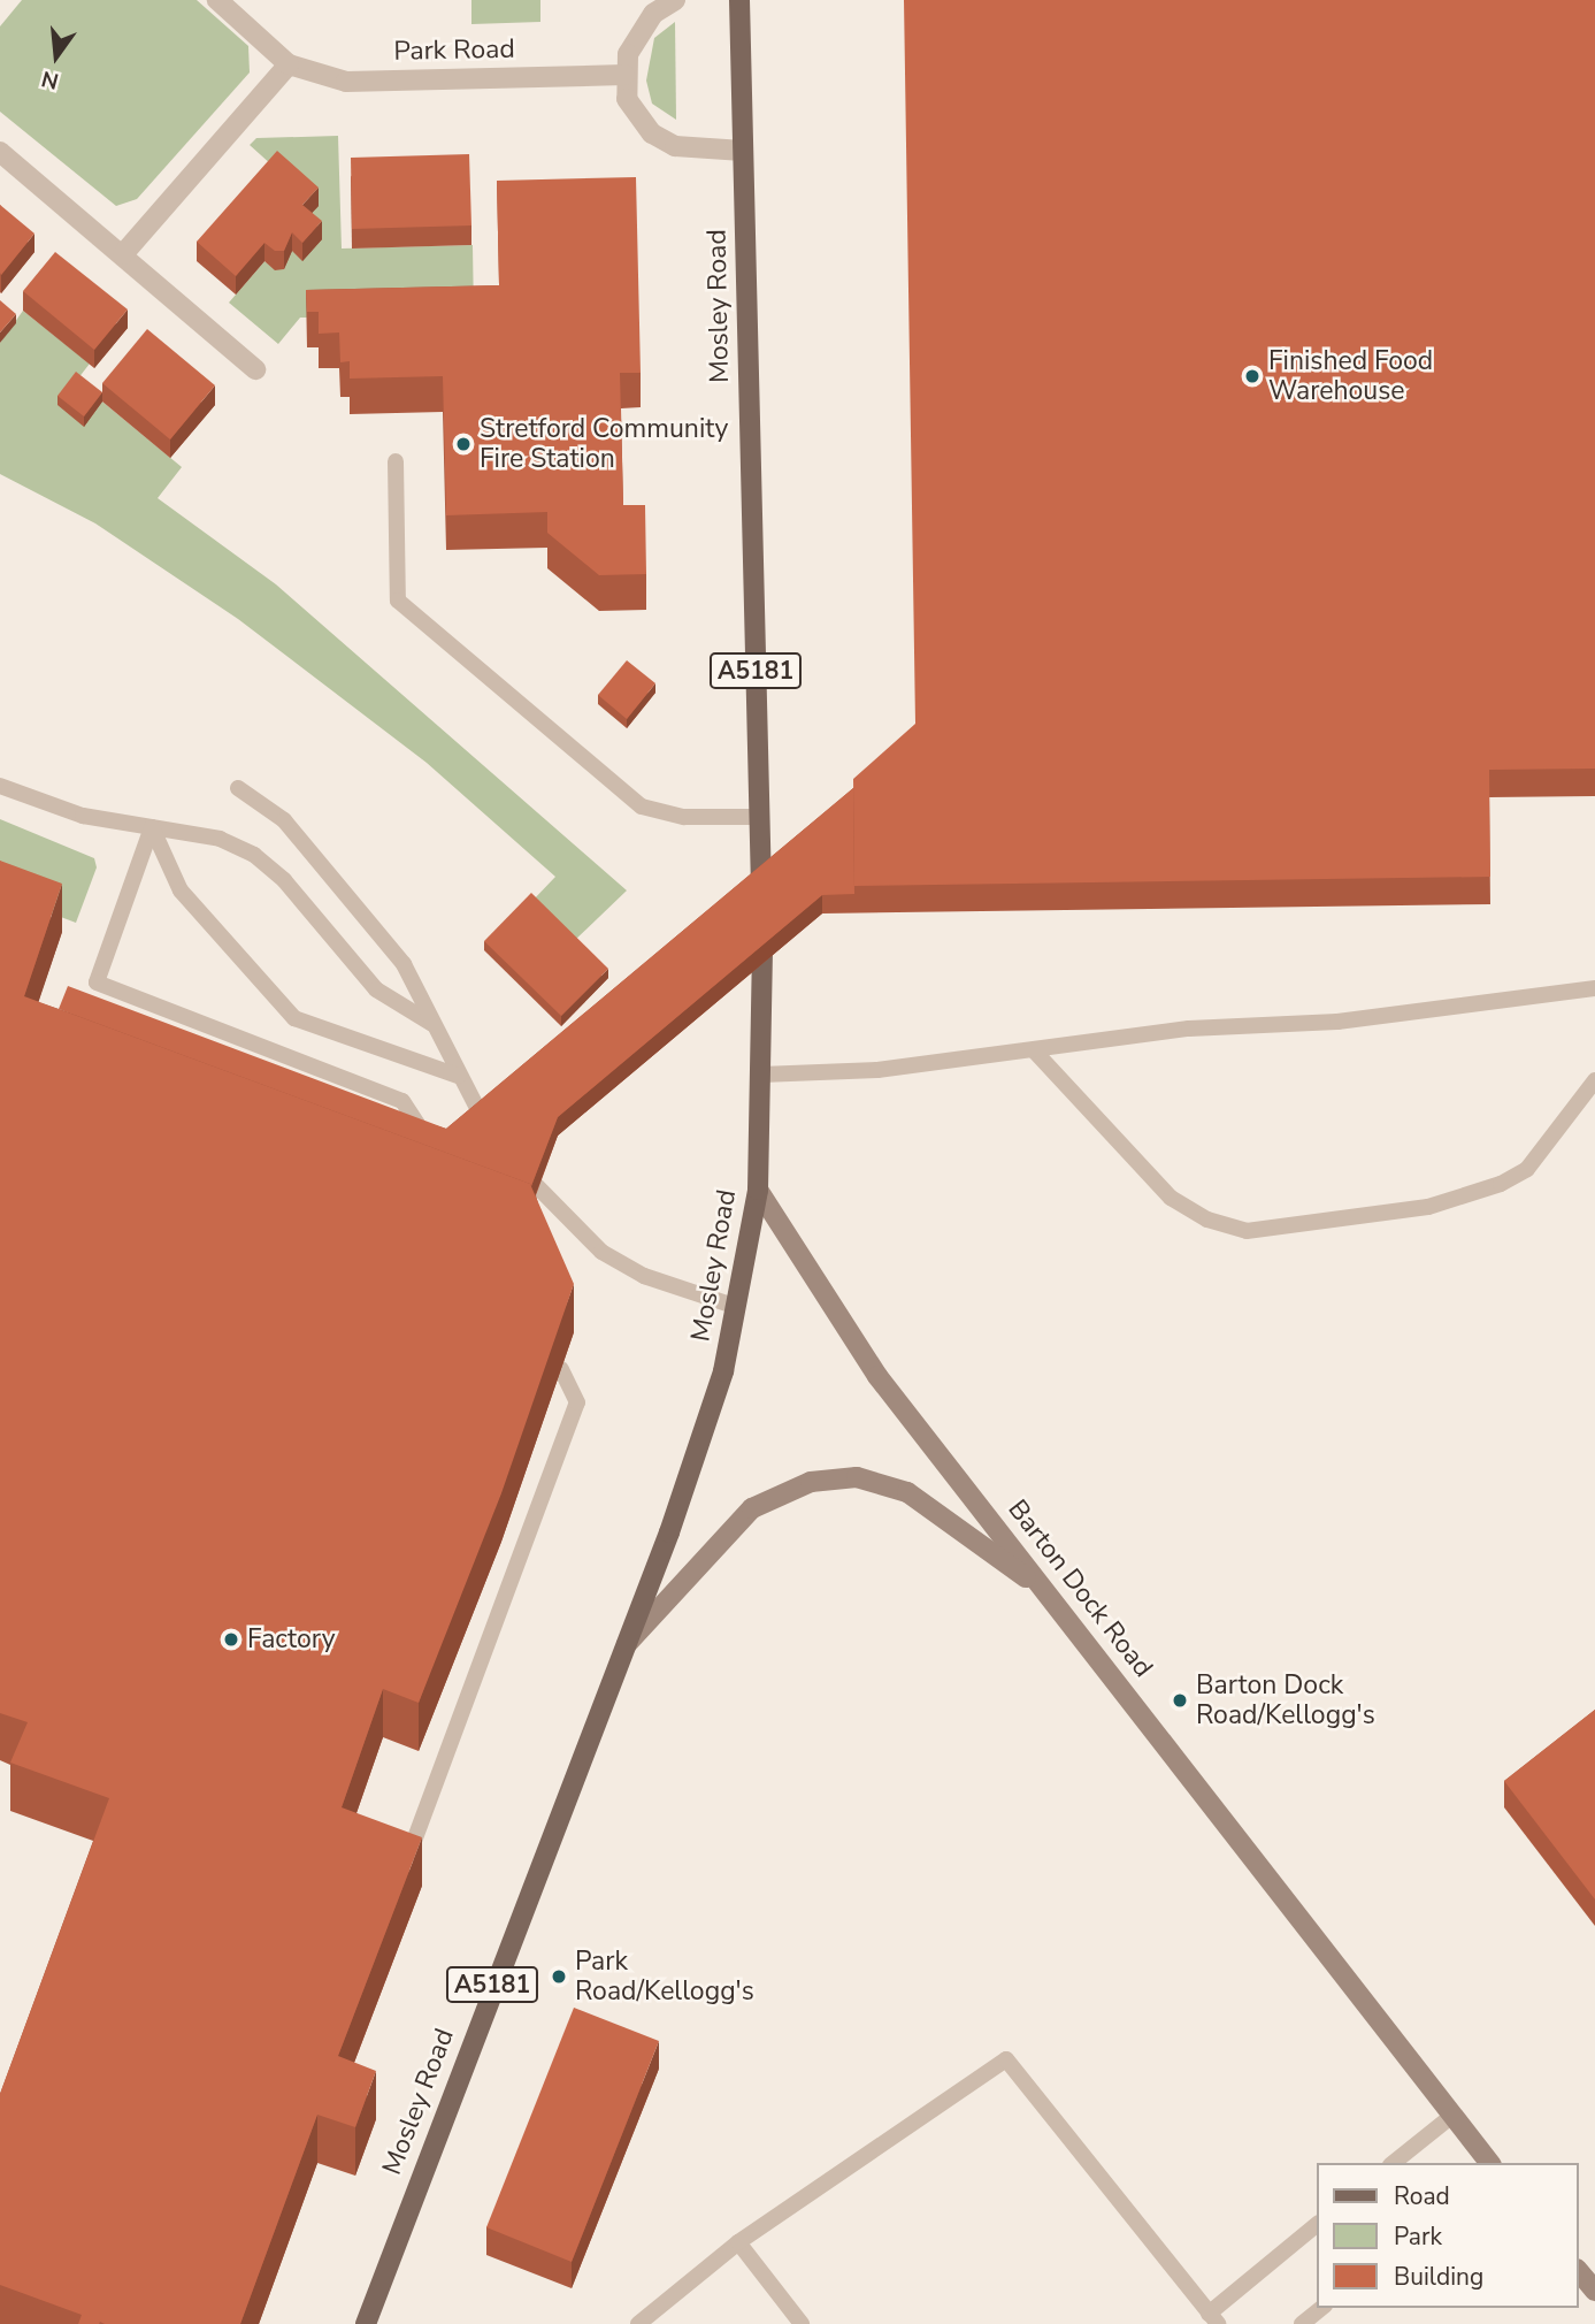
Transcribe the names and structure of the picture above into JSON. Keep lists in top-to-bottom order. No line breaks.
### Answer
{"streets":{"main road":["Mosley Road","A5181","Barton Dock Road"],"street":["Park Road"]},"crossings":[["Mosley Road","A5181"],["Mosley Road","Barton Dock Road"]],"places":["Finished Food Warehouse","Stretford Community Fire Station","Factory","Barton Dock Road/Kellogg's","Park Road/Kellogg's"],"legend":["Road","Park","Building"],"north":"bottom"}
